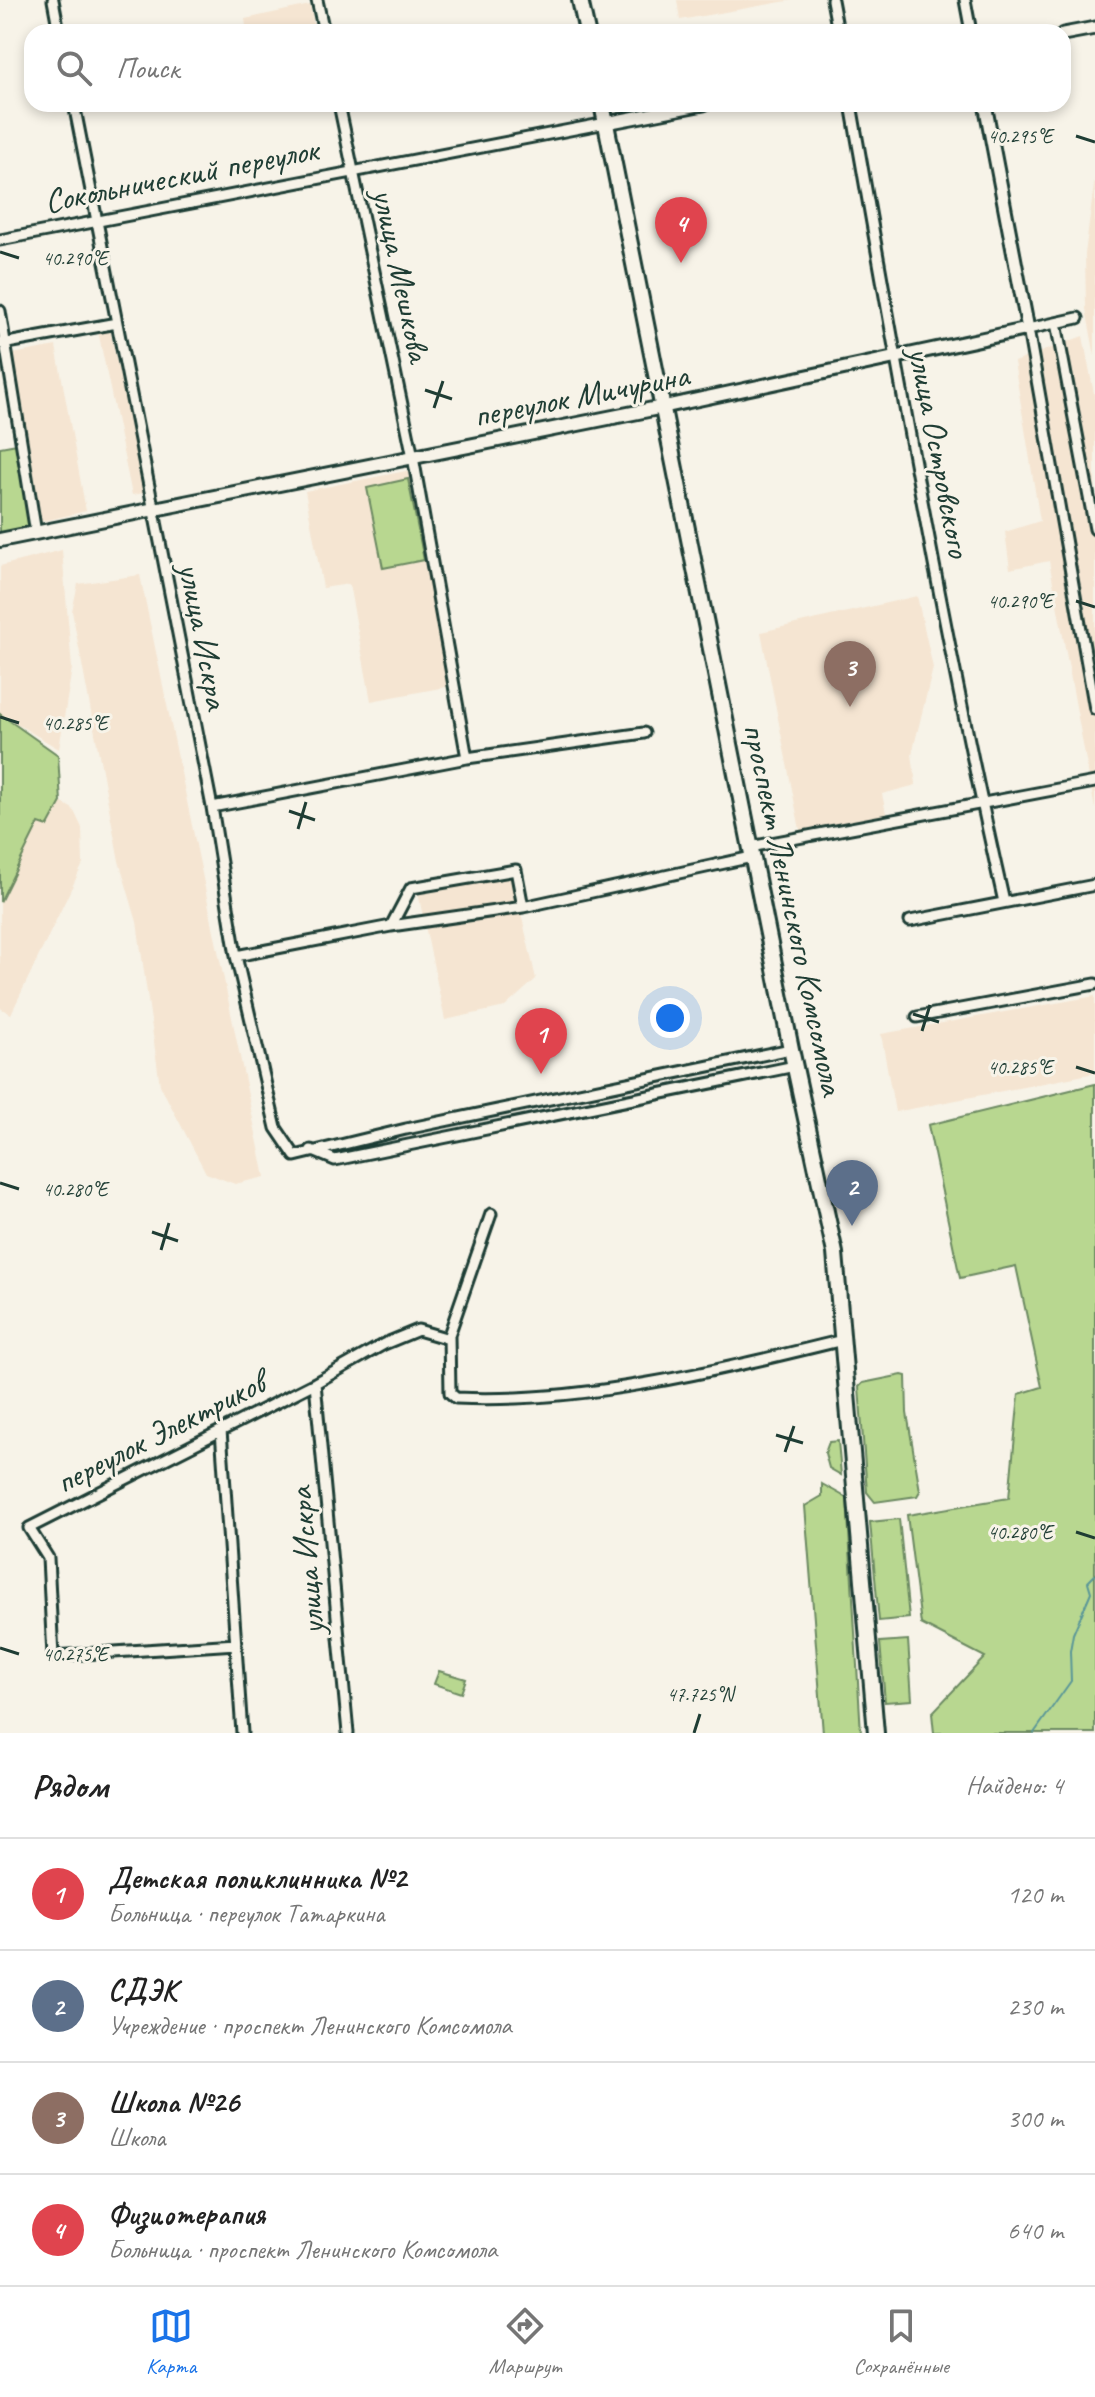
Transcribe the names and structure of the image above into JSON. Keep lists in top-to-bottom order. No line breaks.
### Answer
{"streets":{"main road":["переулок Мичурина","проспект Ленинского Комсомола"],"street":["Сокольнический переулок","улица Мешкова","улица Островского","улица Искра","переулок Электриков"]},"crossings":[["Сокольнический переулок","улица Мешкова"],["Сокольнический переулок","улица Искра"],["Сокольнический переулок","проспект Ленинского Комсомола"],["улица Мешкова","переулок Мичурина"],["переулок Мичурина","улица Островского"],["переулок Мичурина","улица Искра"],["переулок Мичурина","проспект Ленинского Комсомола"],["улица Искра","переулок Электриков"]],"page":{"search":"Поиск","pins":["4","3","1","2"],"heading":["Рядом","Найдено: 4"],"list":[{"mark":"1","name":"Детская поликлинника №2","note":"Больница · переулок Татаркина","value":"120 m"},{"mark":"2","name":"СДЭК","note":"Учреждение · проспект Ленинского Комсомола","value":"230 m"},{"mark":"3","name":"Школа №26","note":"Школа","value":"300 m"},{"mark":"4","name":"Физиотерапия","note":"Больница · проспект Ленинского Комсомола","value":"640 m"}],"nav":["Карта","Маршрут","Сохранённые"]},"coordinates":["40.295°E","40.290°E","40.285°E","40.280°E","40.275°E","47.725°N"]}
